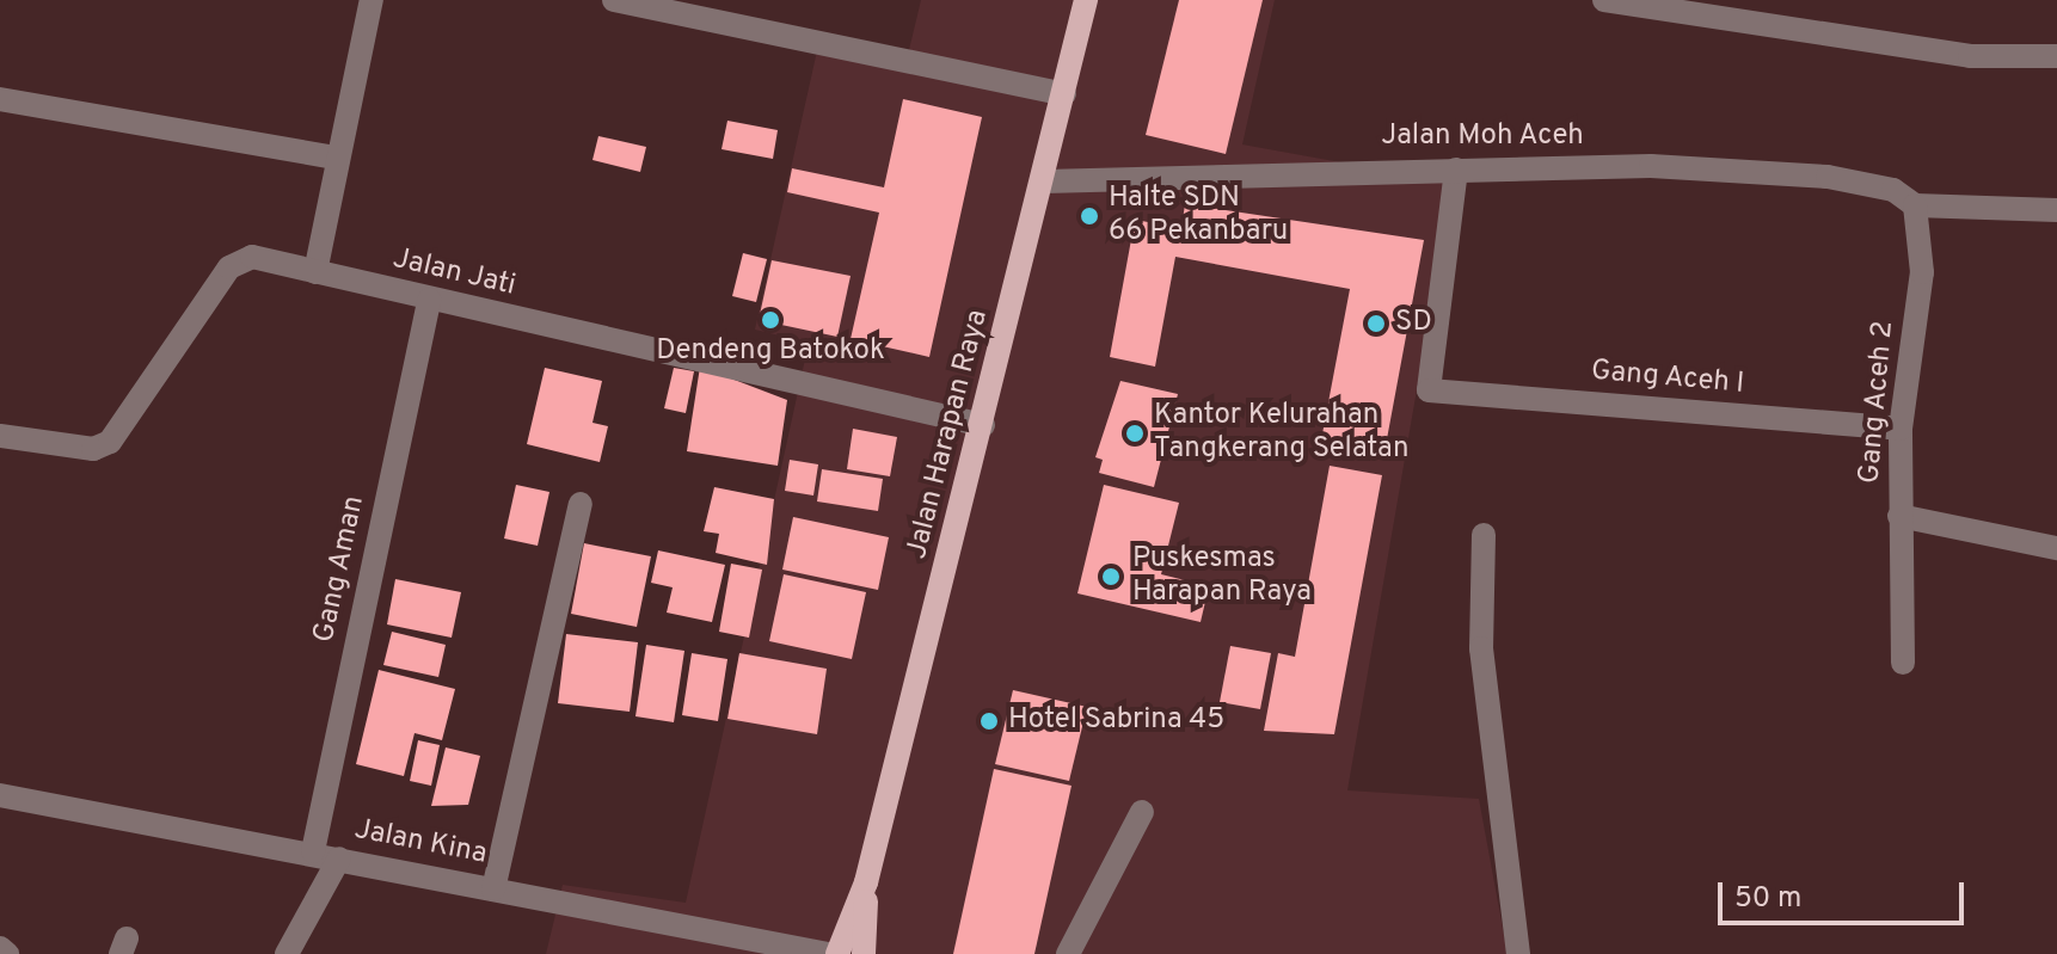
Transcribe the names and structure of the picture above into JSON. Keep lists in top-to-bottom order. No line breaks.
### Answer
{"streets":{"main road":["Jalan Harapan Raya"],"street":["Jalan Moh Aceh","Jalan Jati","Gang Aceh I","Gang Aceh 2","Gang Aman","Jalan Kina"]},"crossings":[["Jalan Moh Aceh","Gang Aceh I"],["Jalan Moh Aceh","Gang Aceh 2"],["Jalan Moh Aceh","Jalan Harapan Raya"],["Jalan Jati","Jalan Harapan Raya"],["Jalan Jati","Gang Aman"],["Gang Aceh I","Gang Aceh 2"],["Gang Aman","Jalan Kina"]],"places":["Halte SDN 66 Pekanbaru","Dendeng Batokok","SD","Kantor Kelurahan Tangkerang Selatan","Puskesmas Harapan Raya","Hotel Sabrina 45"],"scale_bar":"50 m"}
